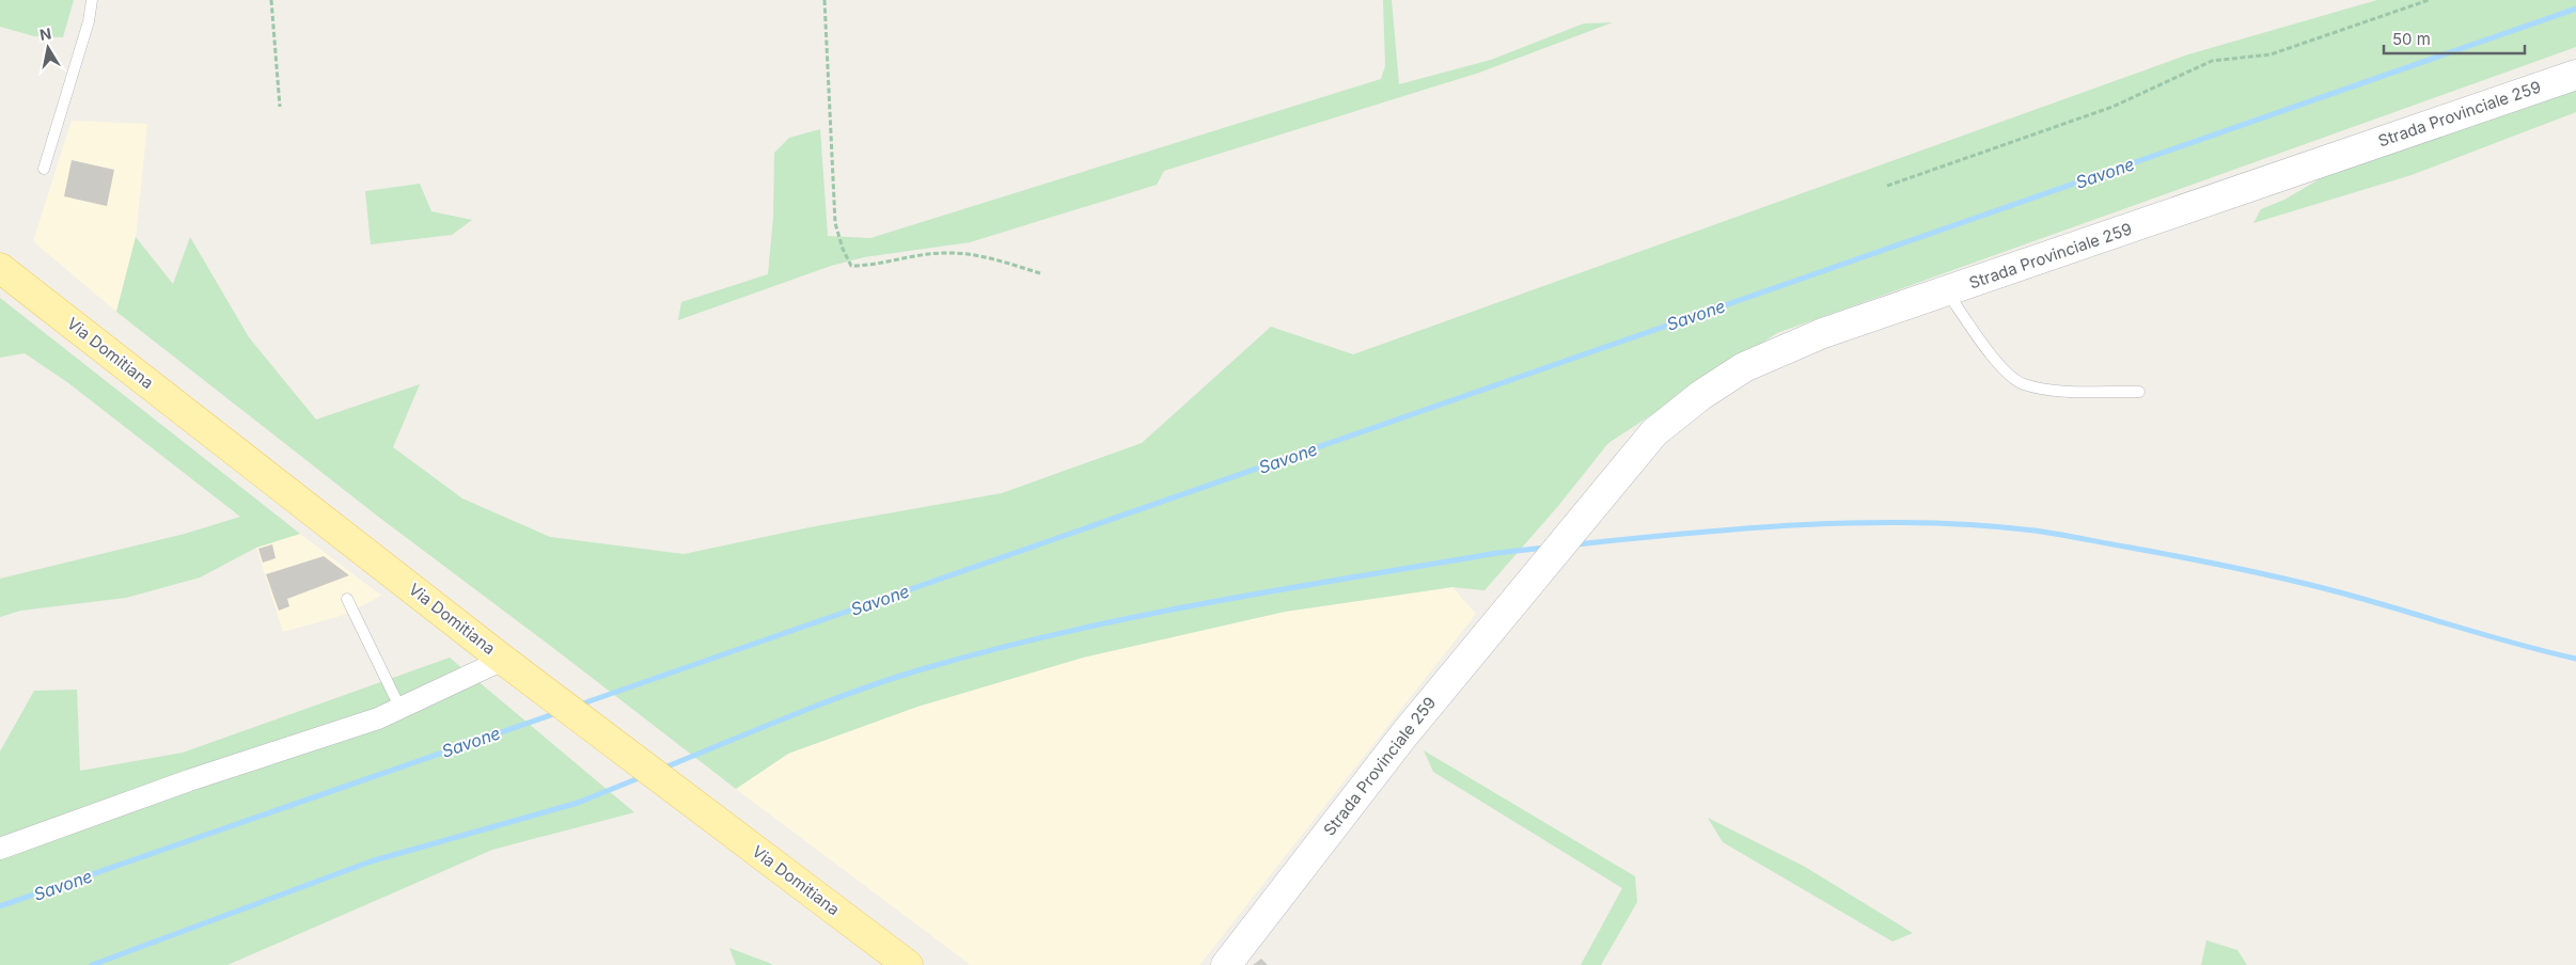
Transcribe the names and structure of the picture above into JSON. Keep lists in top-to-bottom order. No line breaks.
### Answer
{"streets":{"main road":["Via Domitiana"],"street":["Strada Provinciale 259"]},"water":["Savone"],"scale_bar":"50 m","north":"top"}
